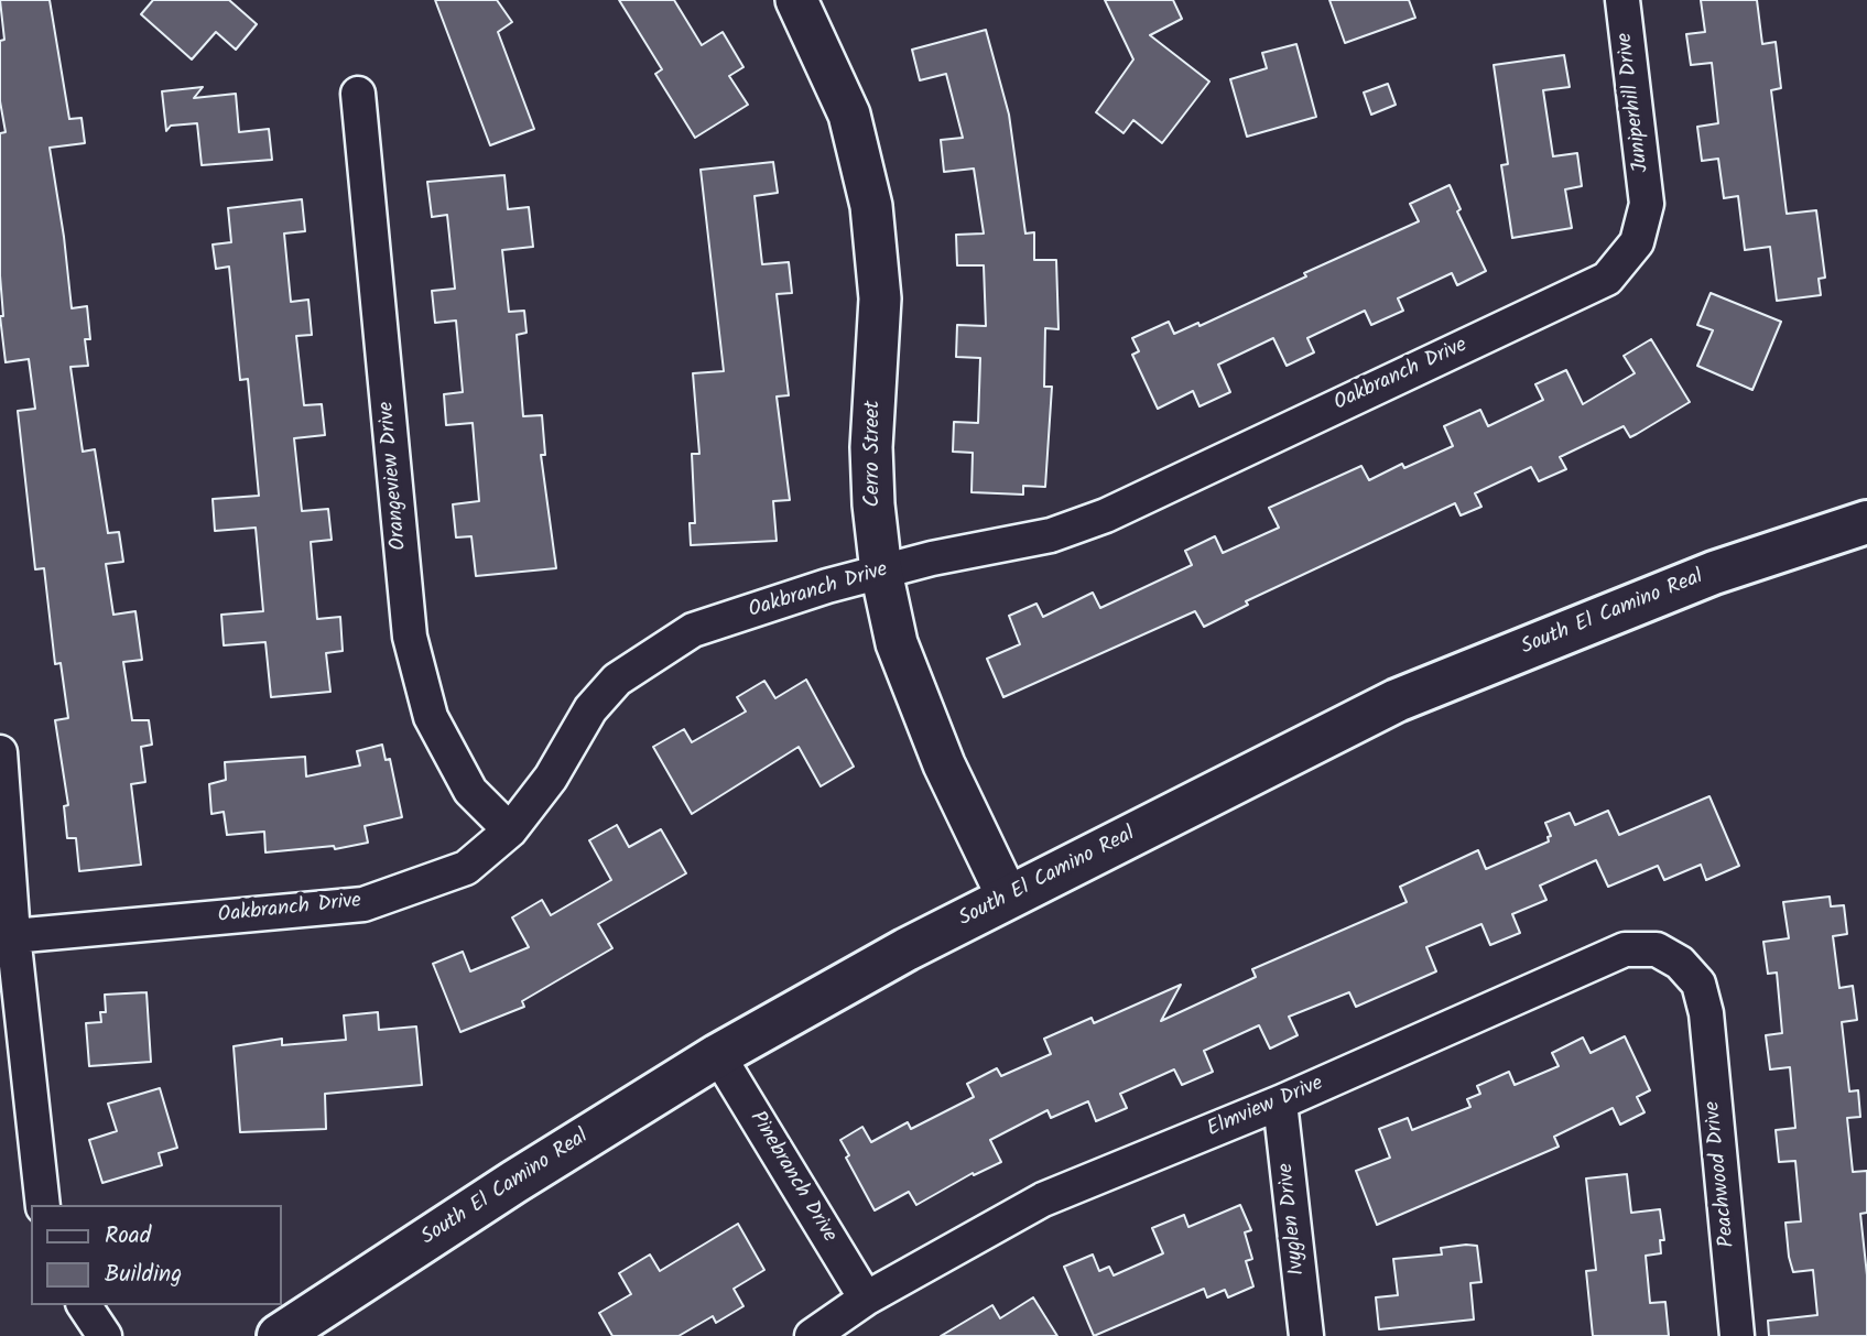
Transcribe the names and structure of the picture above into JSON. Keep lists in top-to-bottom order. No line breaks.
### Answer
{"streets":{"main road":["South El Camino Real"],"street":["Juniperhill Drive","Oakbranch Drive","Cerro Street","Orangeview Drive","Elmview Drive","Peachwood Drive","Pinebranch Drive","Ivyglen Drive"]},"crossings":[["Juniperhill Drive","Oakbranch Drive"],["Oakbranch Drive","Cerro Street"],["Oakbranch Drive","Orangeview Drive"],["Cerro Street","South El Camino Real"],["South El Camino Real","Pinebranch Drive"],["Elmview Drive","Peachwood Drive"],["Elmview Drive","Pinebranch Drive"],["Elmview Drive","Ivyglen Drive"]],"legend":["Road","Building"]}
